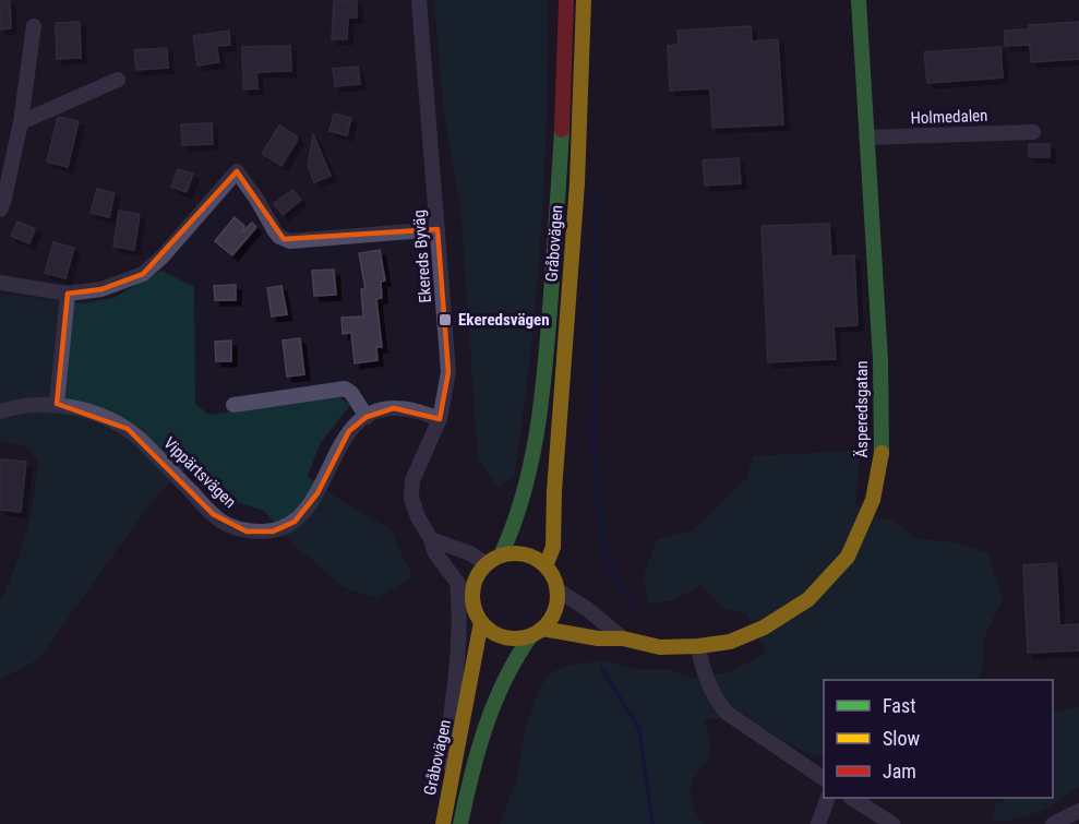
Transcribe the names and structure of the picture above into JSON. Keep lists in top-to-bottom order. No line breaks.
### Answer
{"streets":{"main road":["Gråbovägen","Äsperedsgatan"],"street":["Holmedalen","Ekereds Byväg","Vippärtsvägen"]},"crossings":[["Holmedalen","Äsperedsgatan"],["Gråbovägen","Ekereds Byväg"],["Gråbovägen","Äsperedsgatan"],["Ekereds Byväg","Äsperedsgatan"]],"places":{"transit":["Ekeredsvägen"]},"legend":["Fast","Slow","Jam"]}
